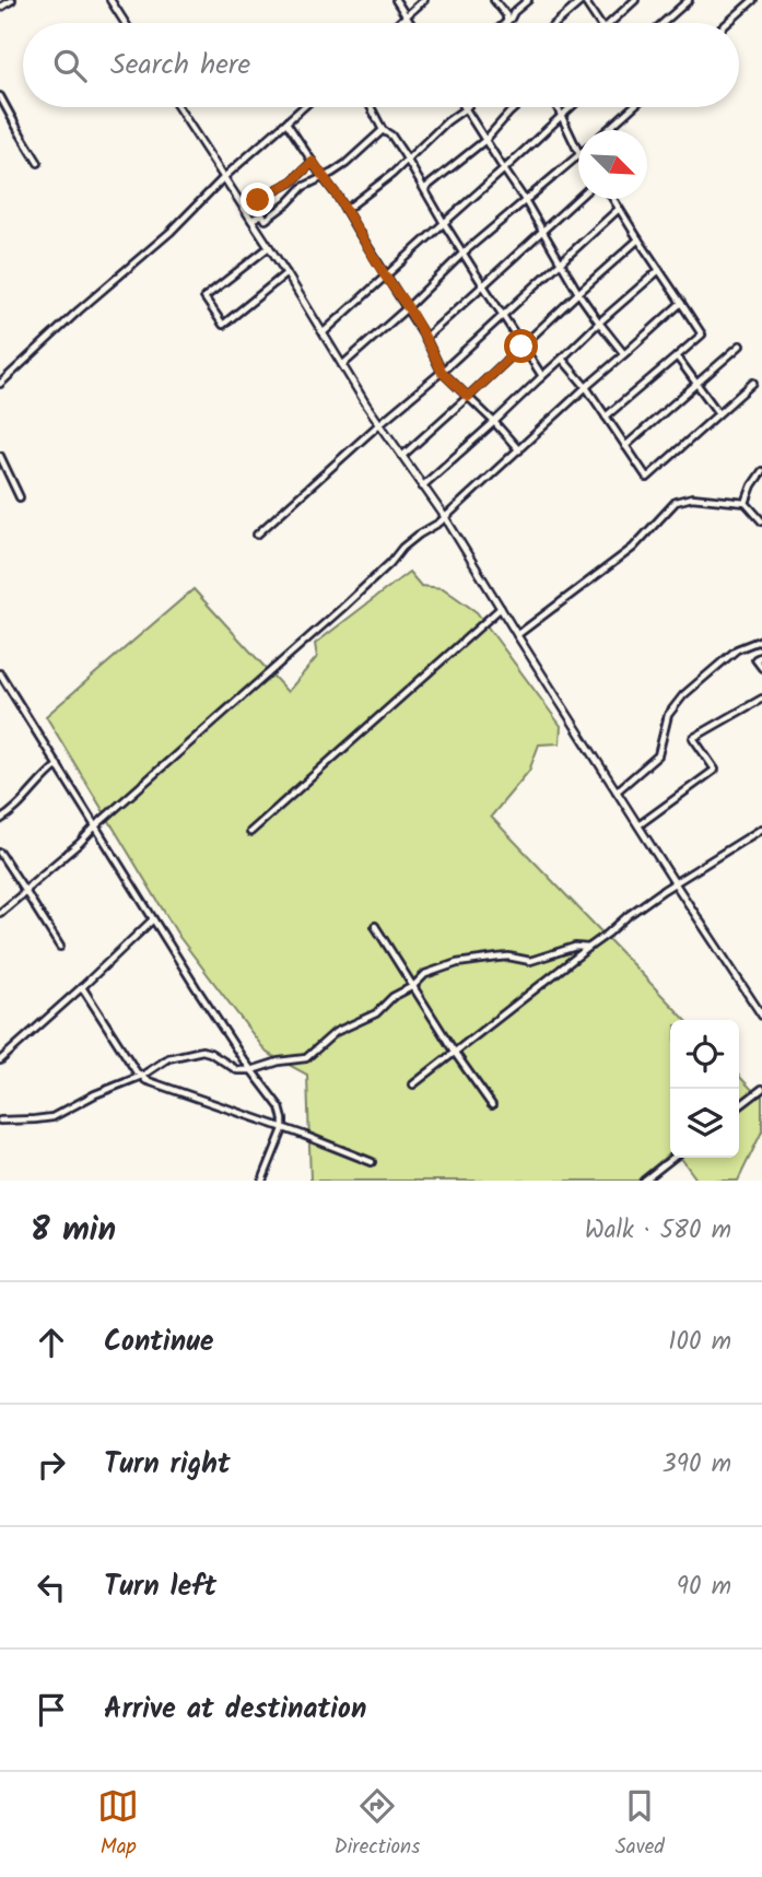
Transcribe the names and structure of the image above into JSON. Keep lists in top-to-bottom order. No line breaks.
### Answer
{"north":"bottom right","page":{"search":"Search here","heading":["8 min","Walk · 580 m"],"list":[["Continue","100 m"],["Turn right","390 m"],["Turn left","90 m"],"Arrive at destination"],"nav":["Map","Directions","Saved"]}}
